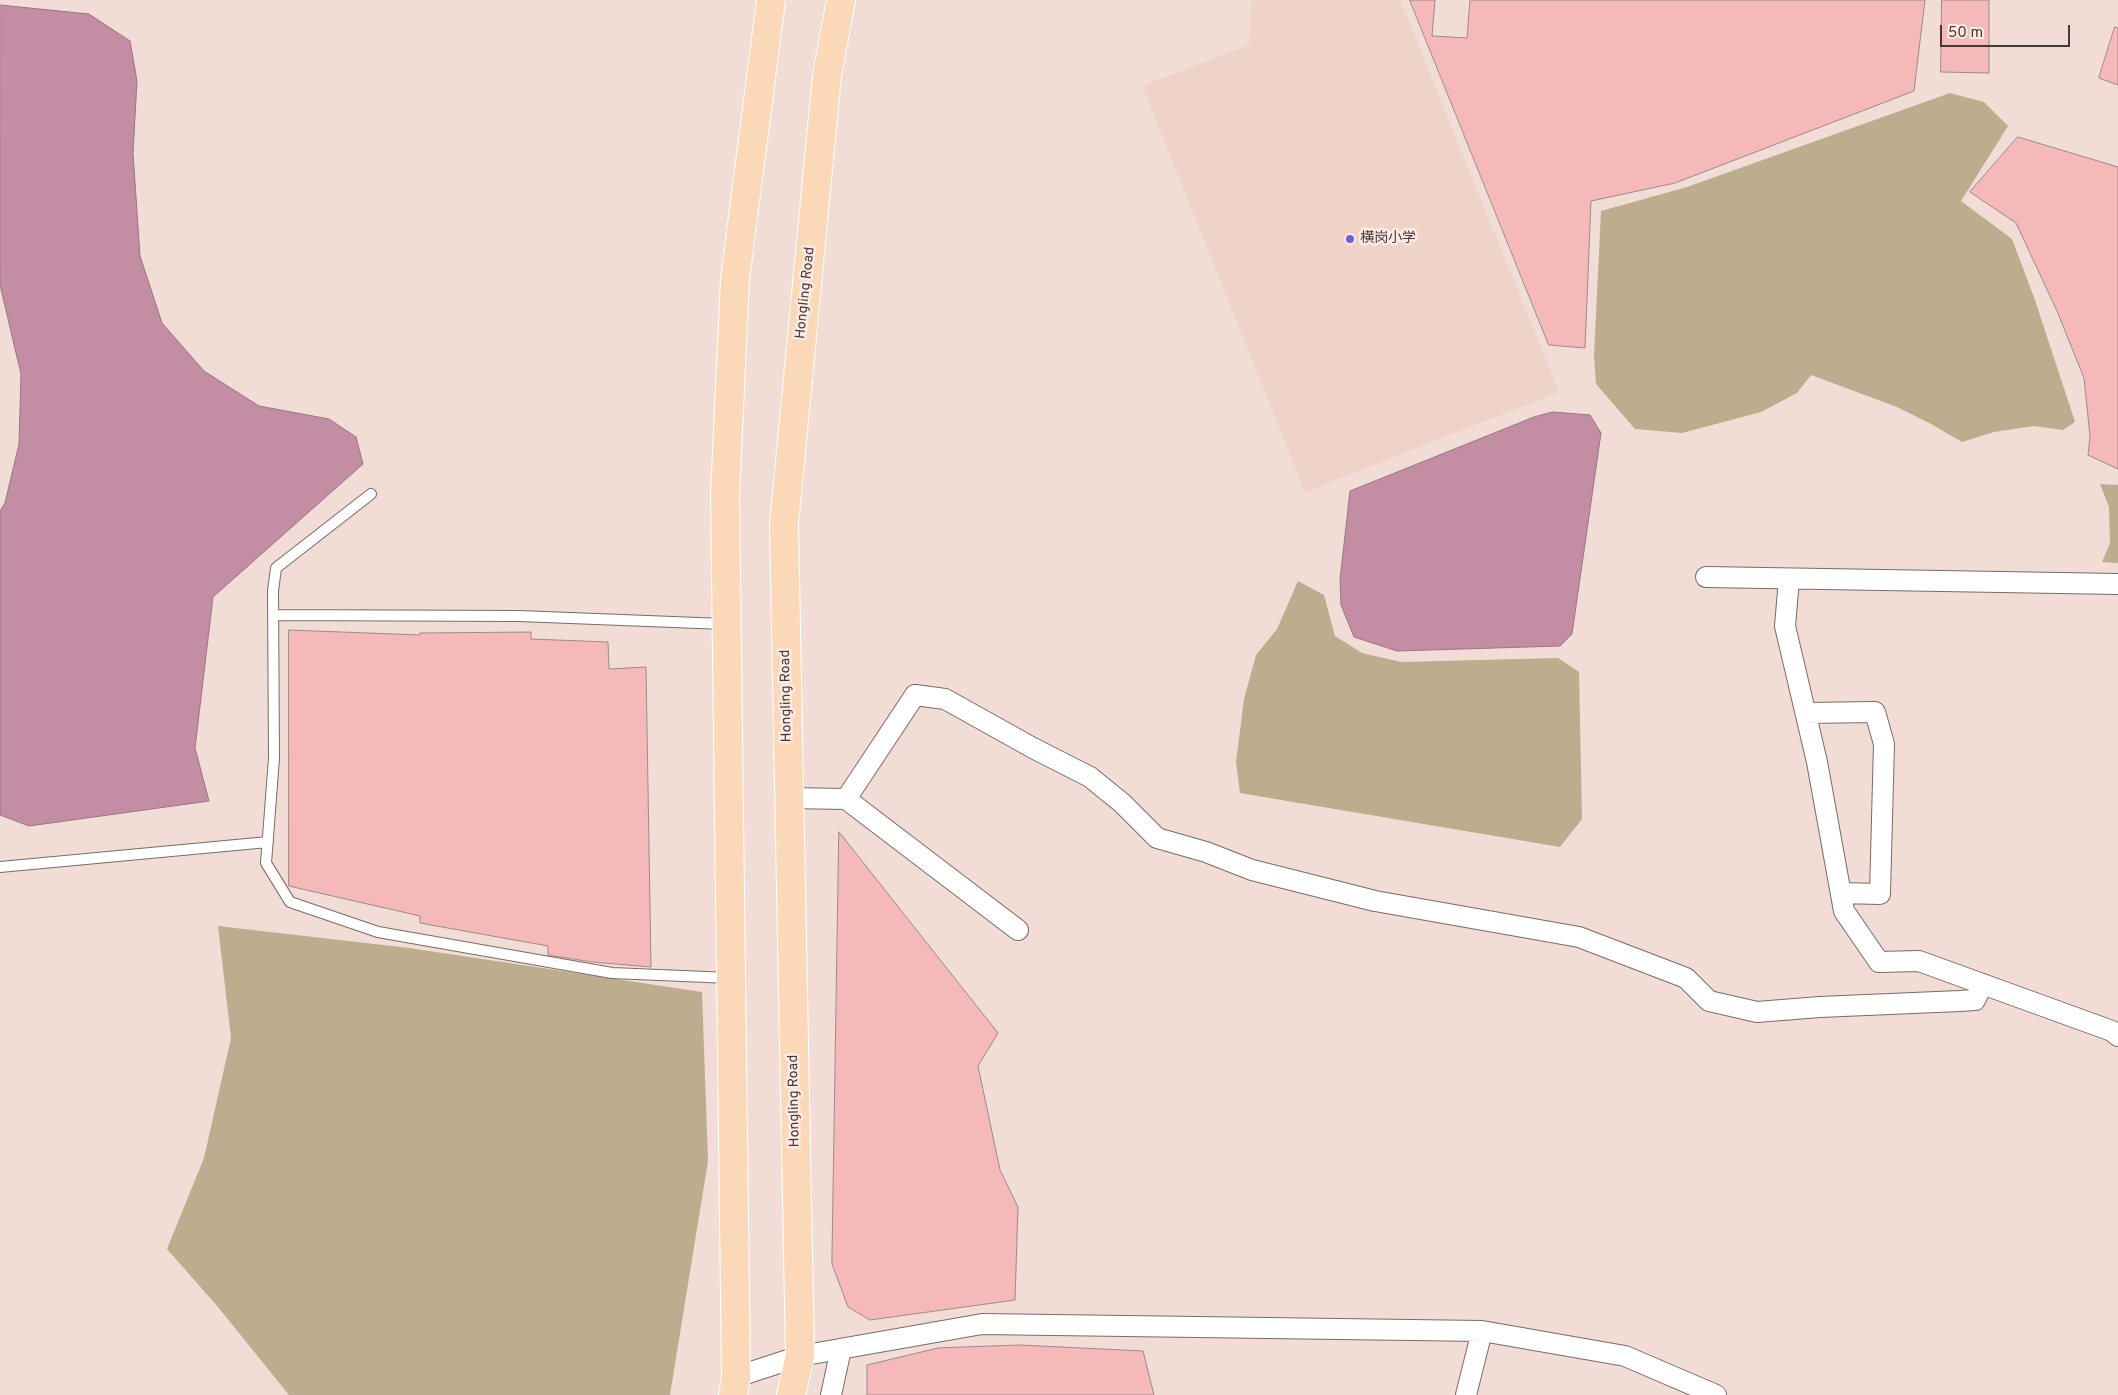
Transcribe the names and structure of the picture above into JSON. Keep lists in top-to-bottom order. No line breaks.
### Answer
{"streets":{"main road":["Hongling Road"]},"places":["横岗小学"],"scale_bar":"50 m"}
